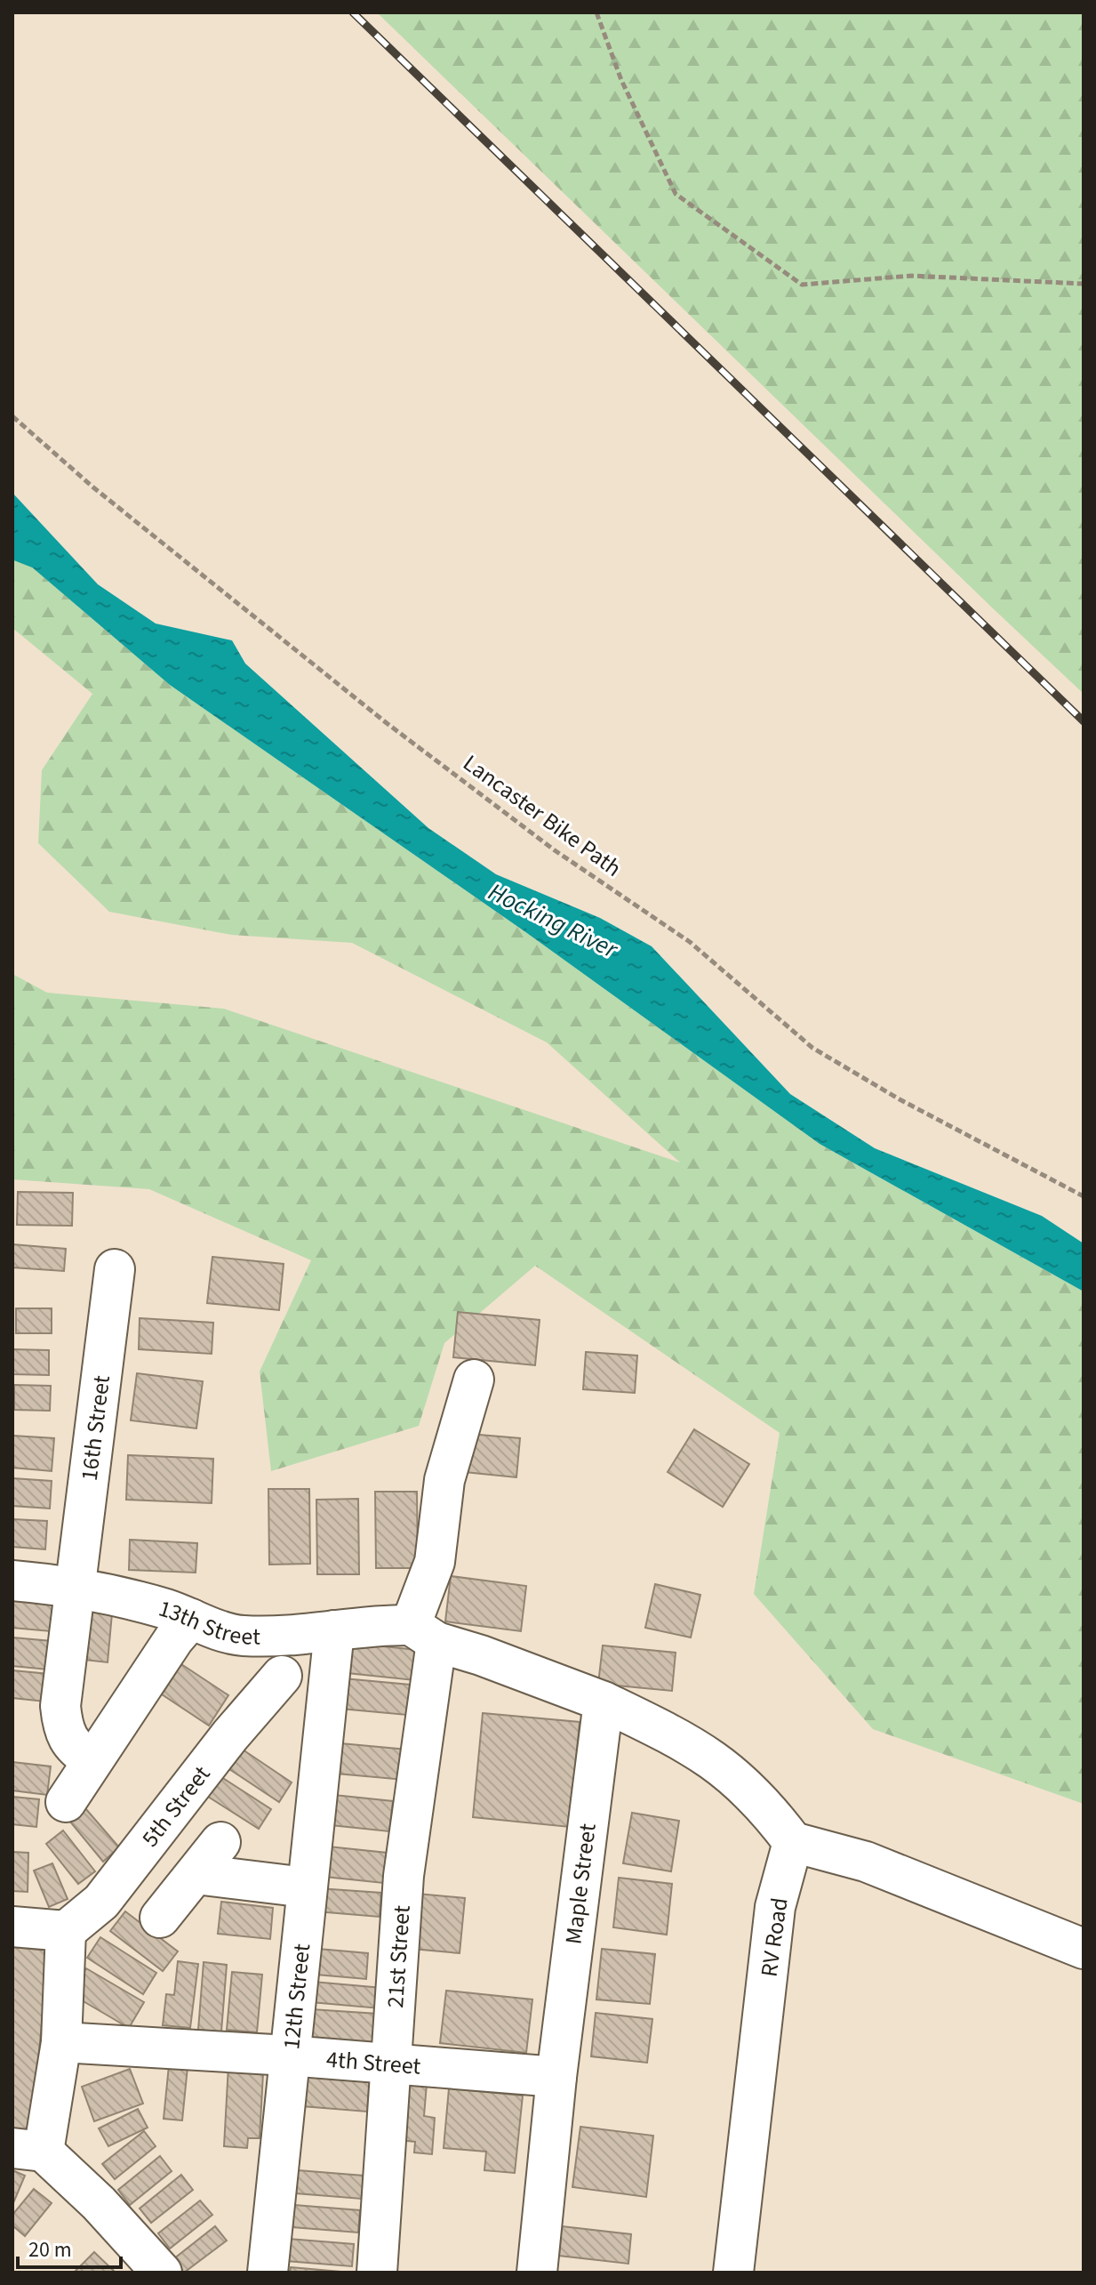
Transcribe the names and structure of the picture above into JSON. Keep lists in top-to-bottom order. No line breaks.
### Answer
{"streets":{"lane":["16th Street","13th Street","5th Street","Maple Street","RV Road","21st Street","12th Street","4th Street"],"path":["Lancaster Bike Path"]},"crossings":[["16th Street","13th Street"],["13th Street","21st Street"],["13th Street","12th Street"],["Maple Street","4th Street"],["21st Street","4th Street"],["12th Street","4th Street"]],"water":["Hocking River"],"scale_bar":"20 m"}
